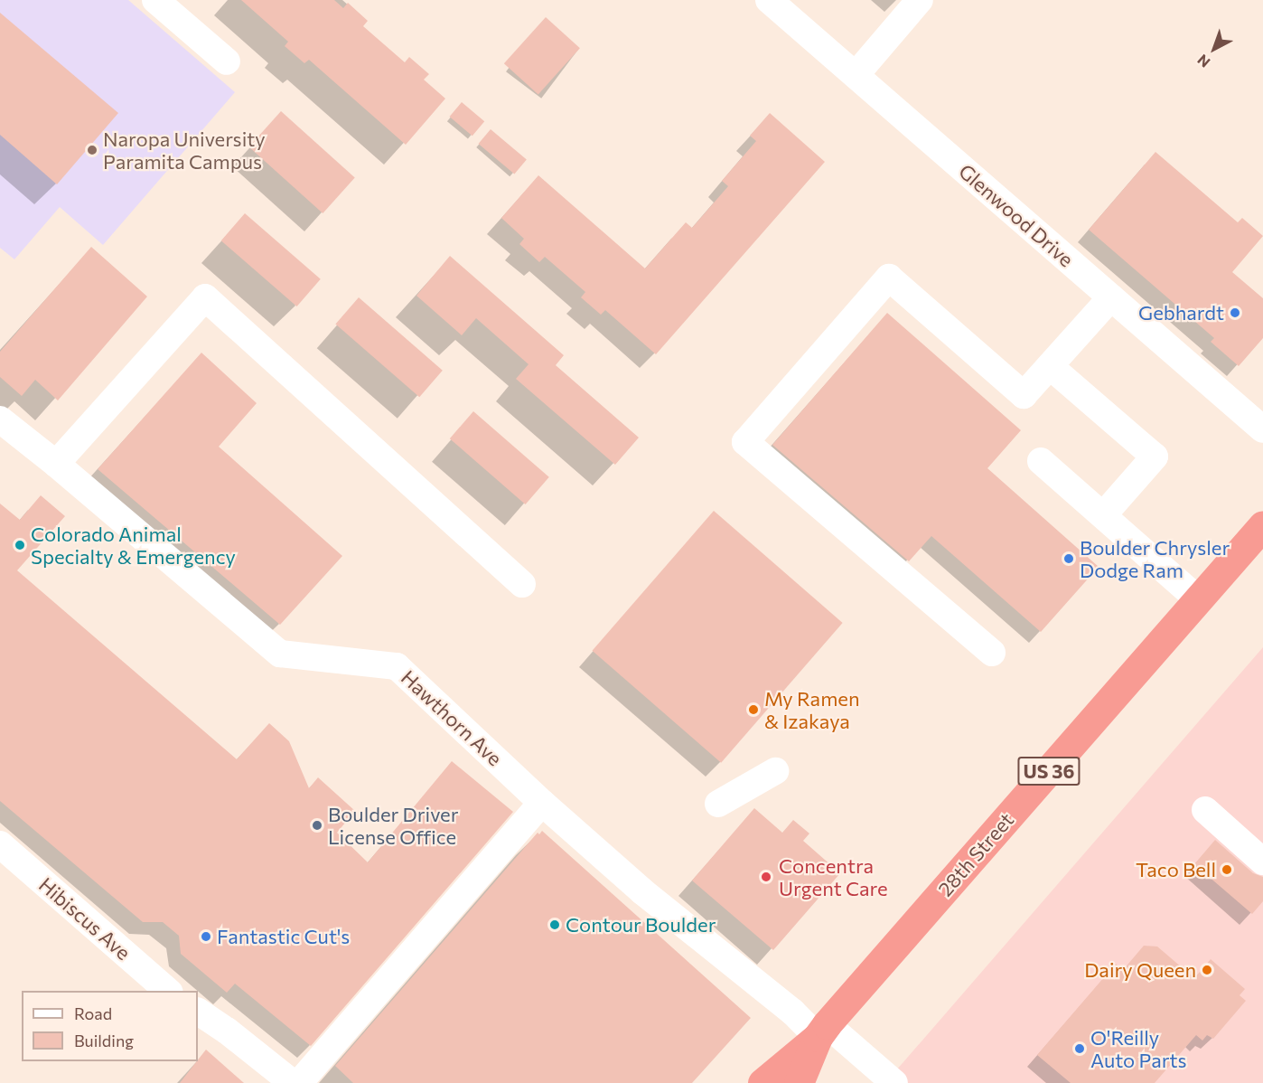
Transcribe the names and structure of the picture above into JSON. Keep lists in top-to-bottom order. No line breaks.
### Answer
{"streets":{"highway":["US 36","28th Street"],"street":["Glenwood Drive","Hawthorn Ave","Hibiscus Ave"]},"crossings":[["Hawthorn Ave","28th Street"]],"places":["Naropa University Paramita Campus","Gebhardt","Colorado Animal Specialty & Emergency","Boulder Chrysler Dodge Ram","My Ramen & Izakaya","Boulder Driver License Office","Taco Bell","Concentra Urgent Care","Contour Boulder","Fantastic Cut's","Dairy Queen","O'Reilly Auto Parts"],"legend":["Road","Building"],"north":"bottom left"}
